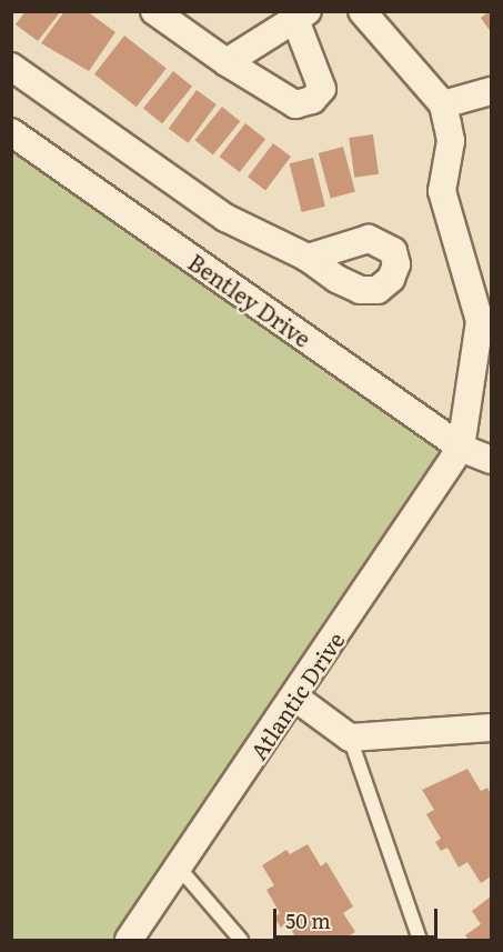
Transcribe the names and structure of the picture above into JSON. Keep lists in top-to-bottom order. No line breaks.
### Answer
{"streets":{"street":["Bentley Drive","Atlantic Drive"]},"crossings":[["Bentley Drive","Atlantic Drive"]],"scale_bar":"50 m"}
